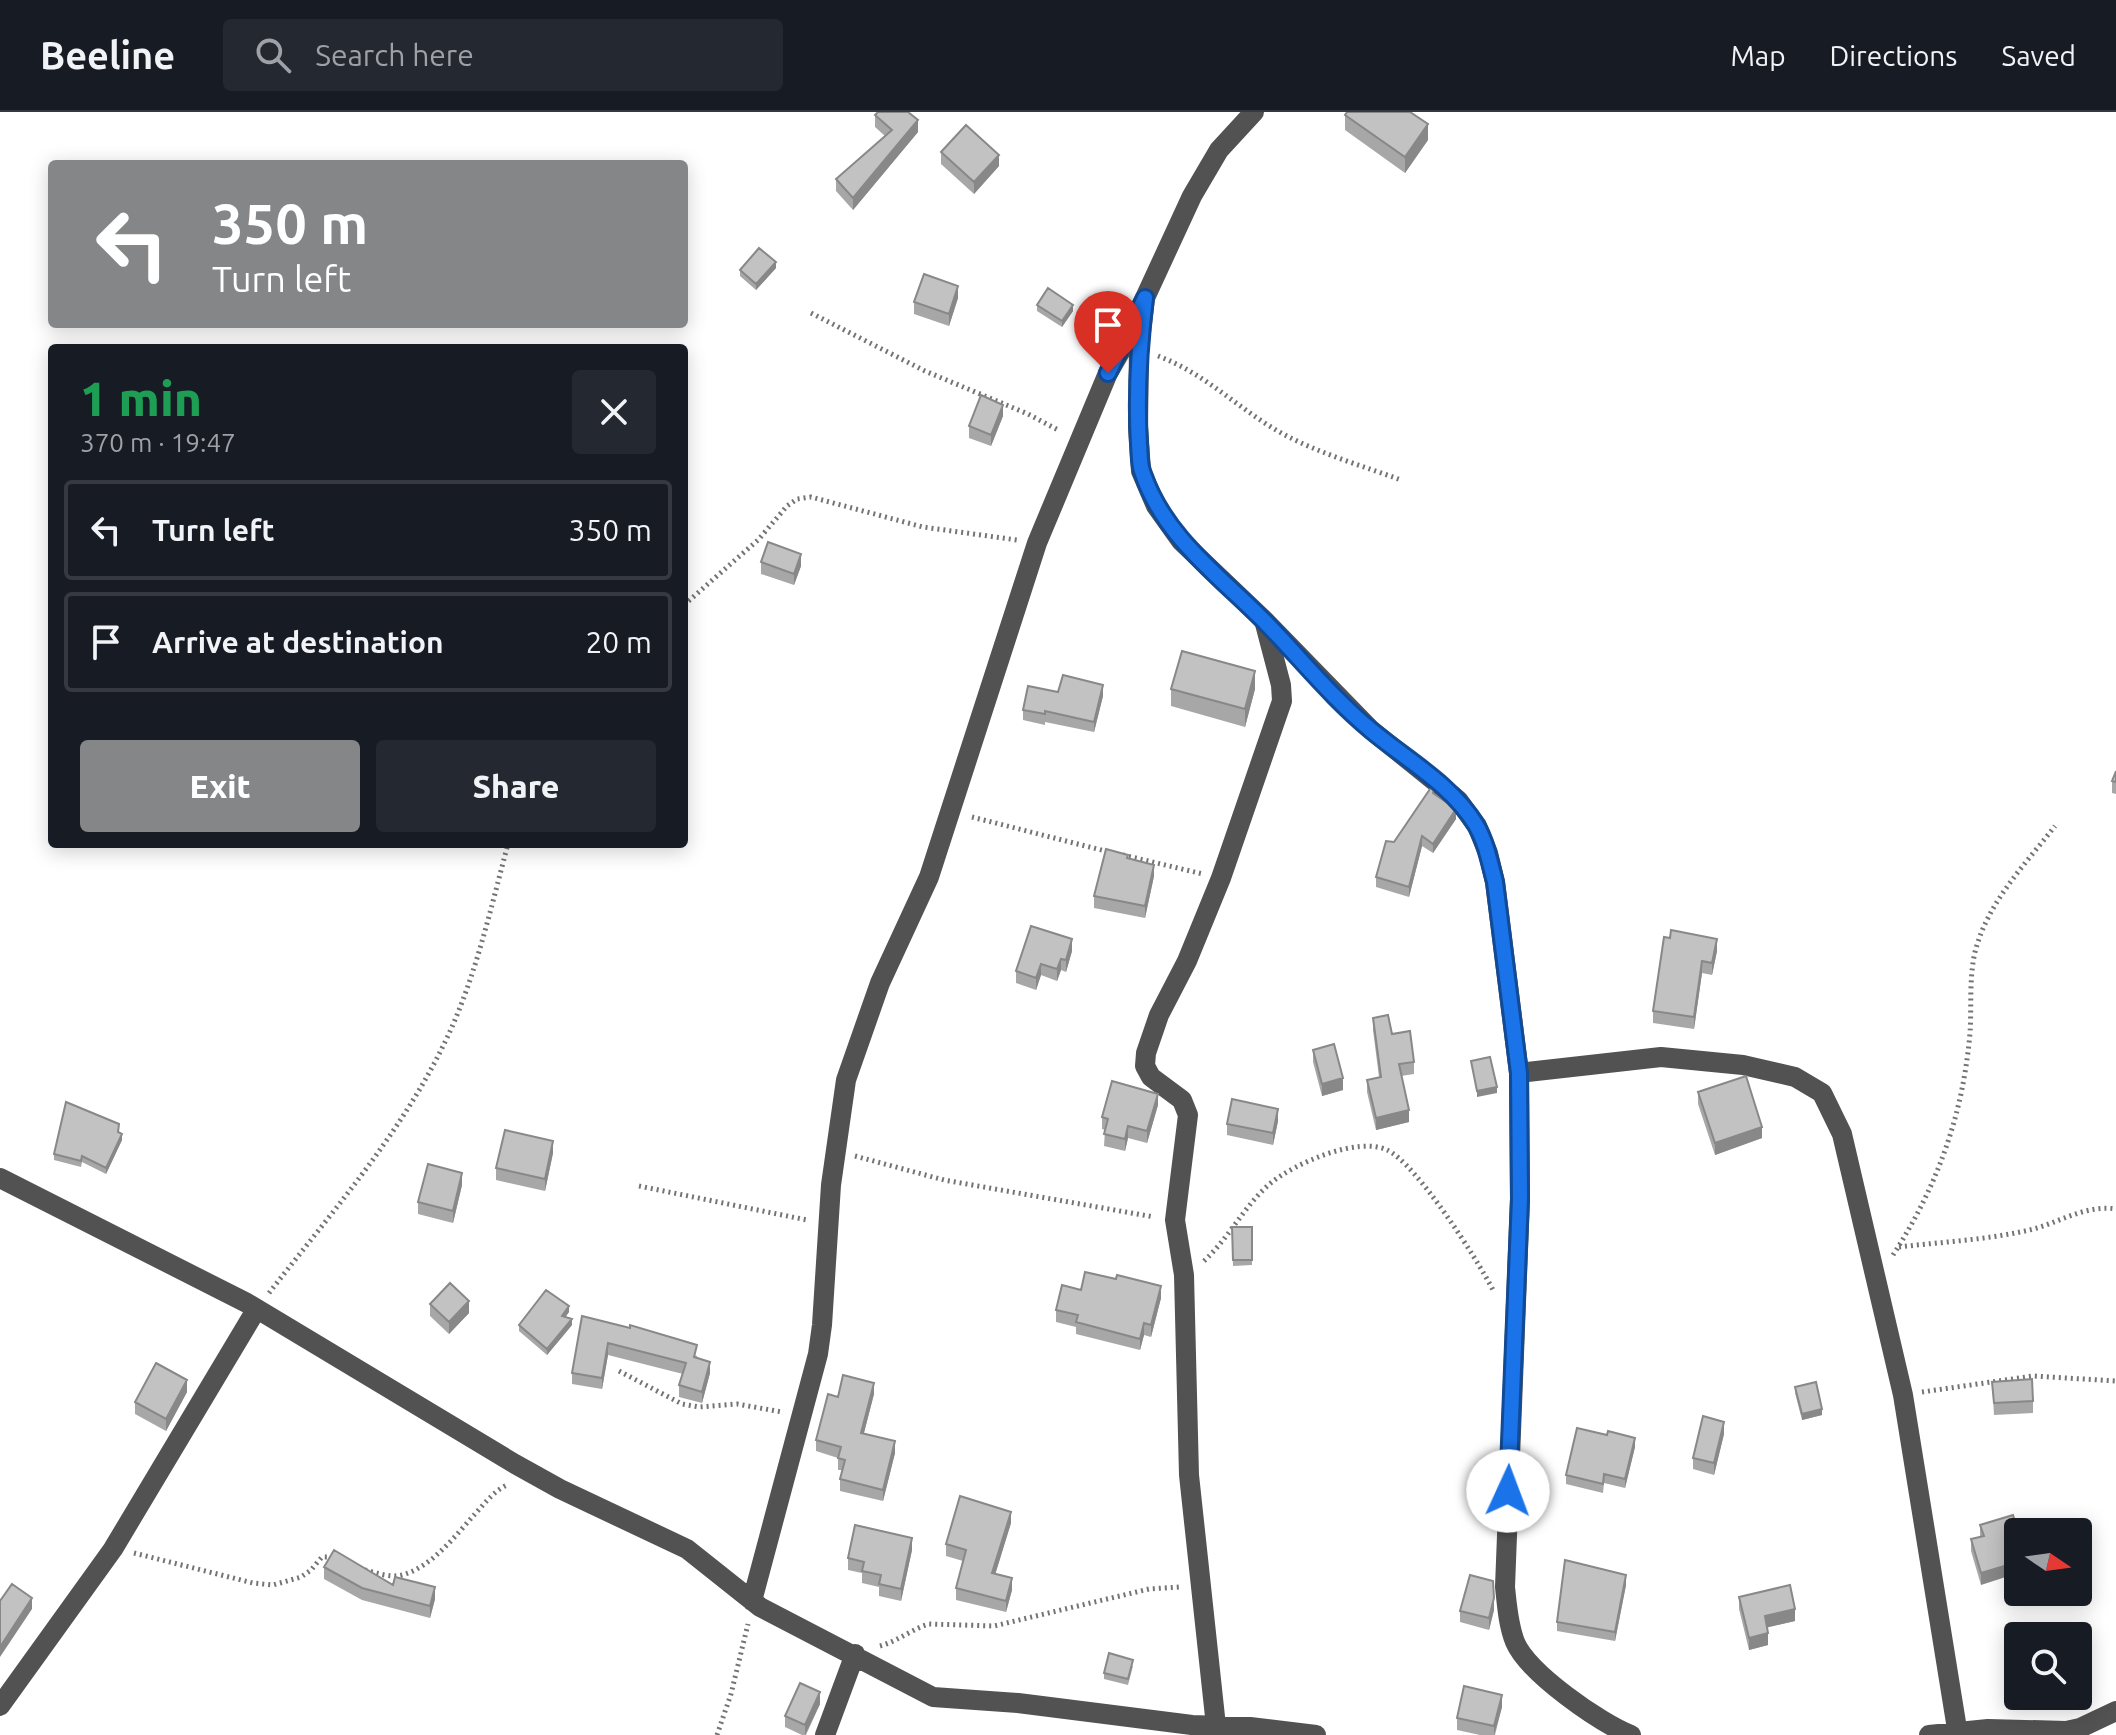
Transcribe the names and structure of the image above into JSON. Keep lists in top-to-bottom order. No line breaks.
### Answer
{"north":"right","page":{"header":"Beeline","search":"Search here","nav":["Map","Directions","Saved"],"turn":["350 m","Turn left"],"heading":["1 min","370 m · 19:47"],"list":[{"name":"Turn left","value":"350 m"},{"name":"Arrive at destination","value":"20 m"}],"buttons":["Exit","Share"]}}
